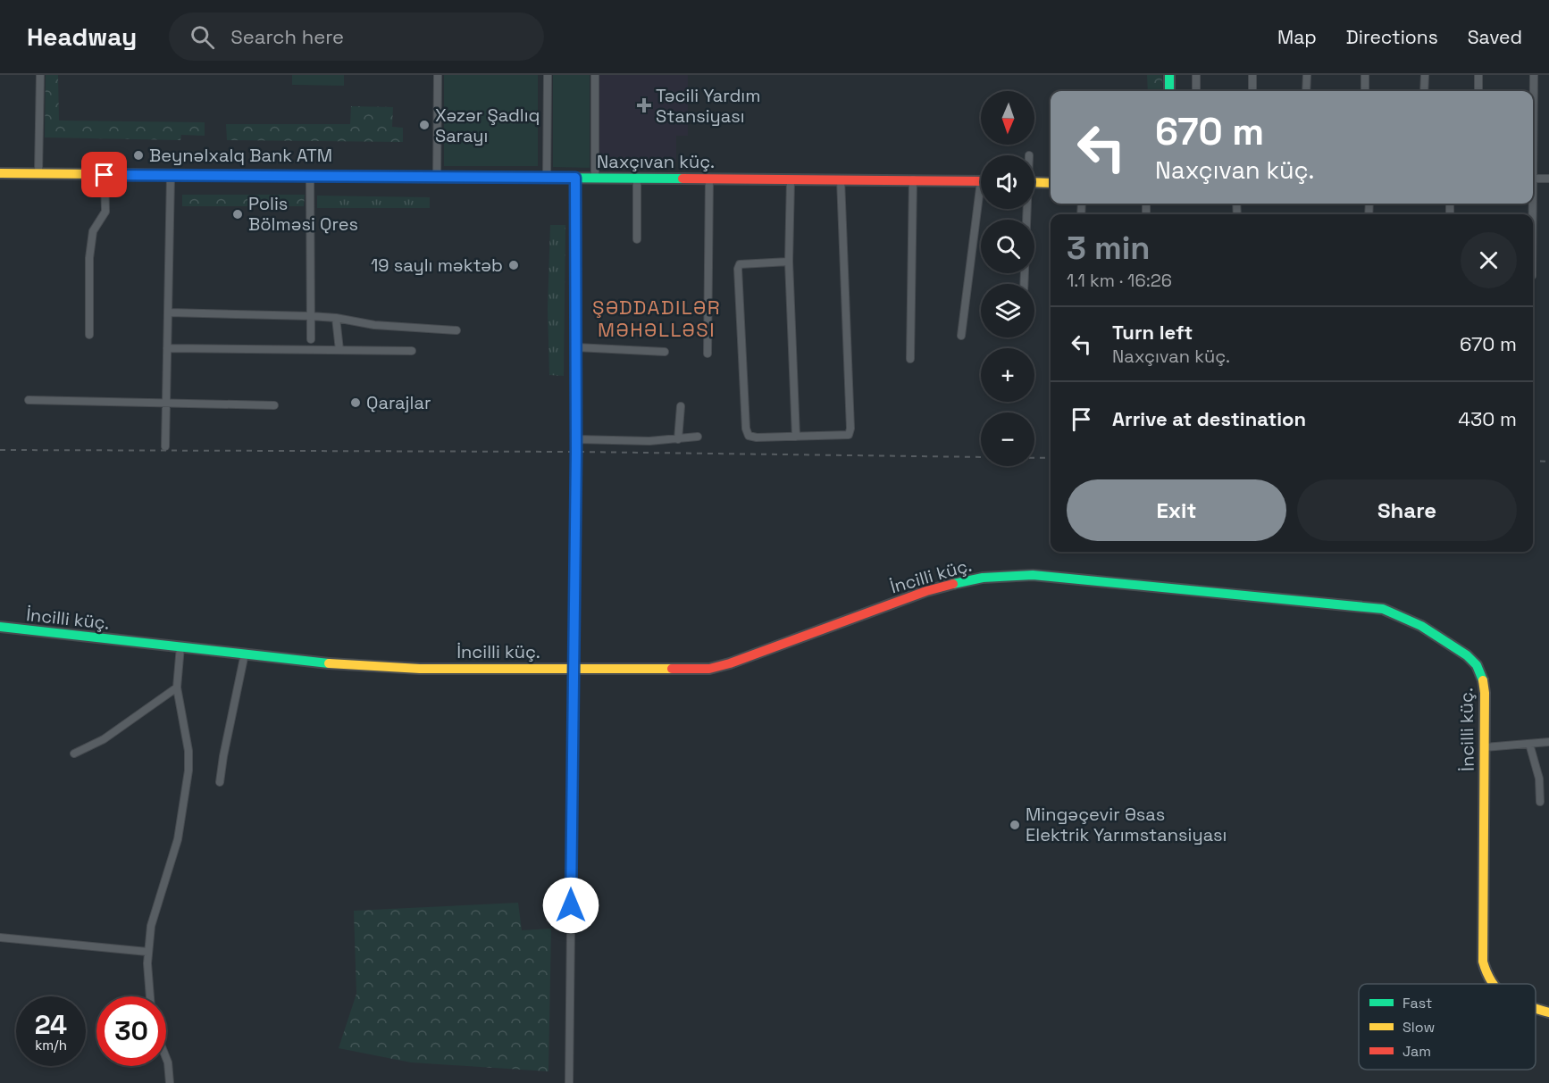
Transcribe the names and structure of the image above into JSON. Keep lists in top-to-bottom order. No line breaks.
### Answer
{"streets":{"street":["Naxçıvan küç.","İncilli küç."]},"districts":["ŞƏDDADILƏR MƏHƏLLƏSI"],"places":{"health":["Təcili Yardım Stansiyası"],"other":["Xəzər Şadlıq Sarayı","Beynəlxalq Bank ATM","Polis Bölməsi Qres","19 saylı məktəb","Qarajlar","Mingəçevir Əsas Elektrik Yarımstansiyası"]},"legend":["Fast","Slow","Jam"],"north":"bottom","page":{"header":"Headway","search":"Search here","nav":["Map","Directions","Saved"],"map_buttons":["+","−"],"turn":["670 m","Naxçıvan küç."],"heading":["3 min","1.1 km · 16:26"],"list":[{"name":"Turn left","note":"Naxçıvan küç.","value":"670 m"},{"name":"Arrive at destination","value":"430 m"}],"buttons":["Exit","Share"],"speed":"24 km/h","limit":"30"}}
